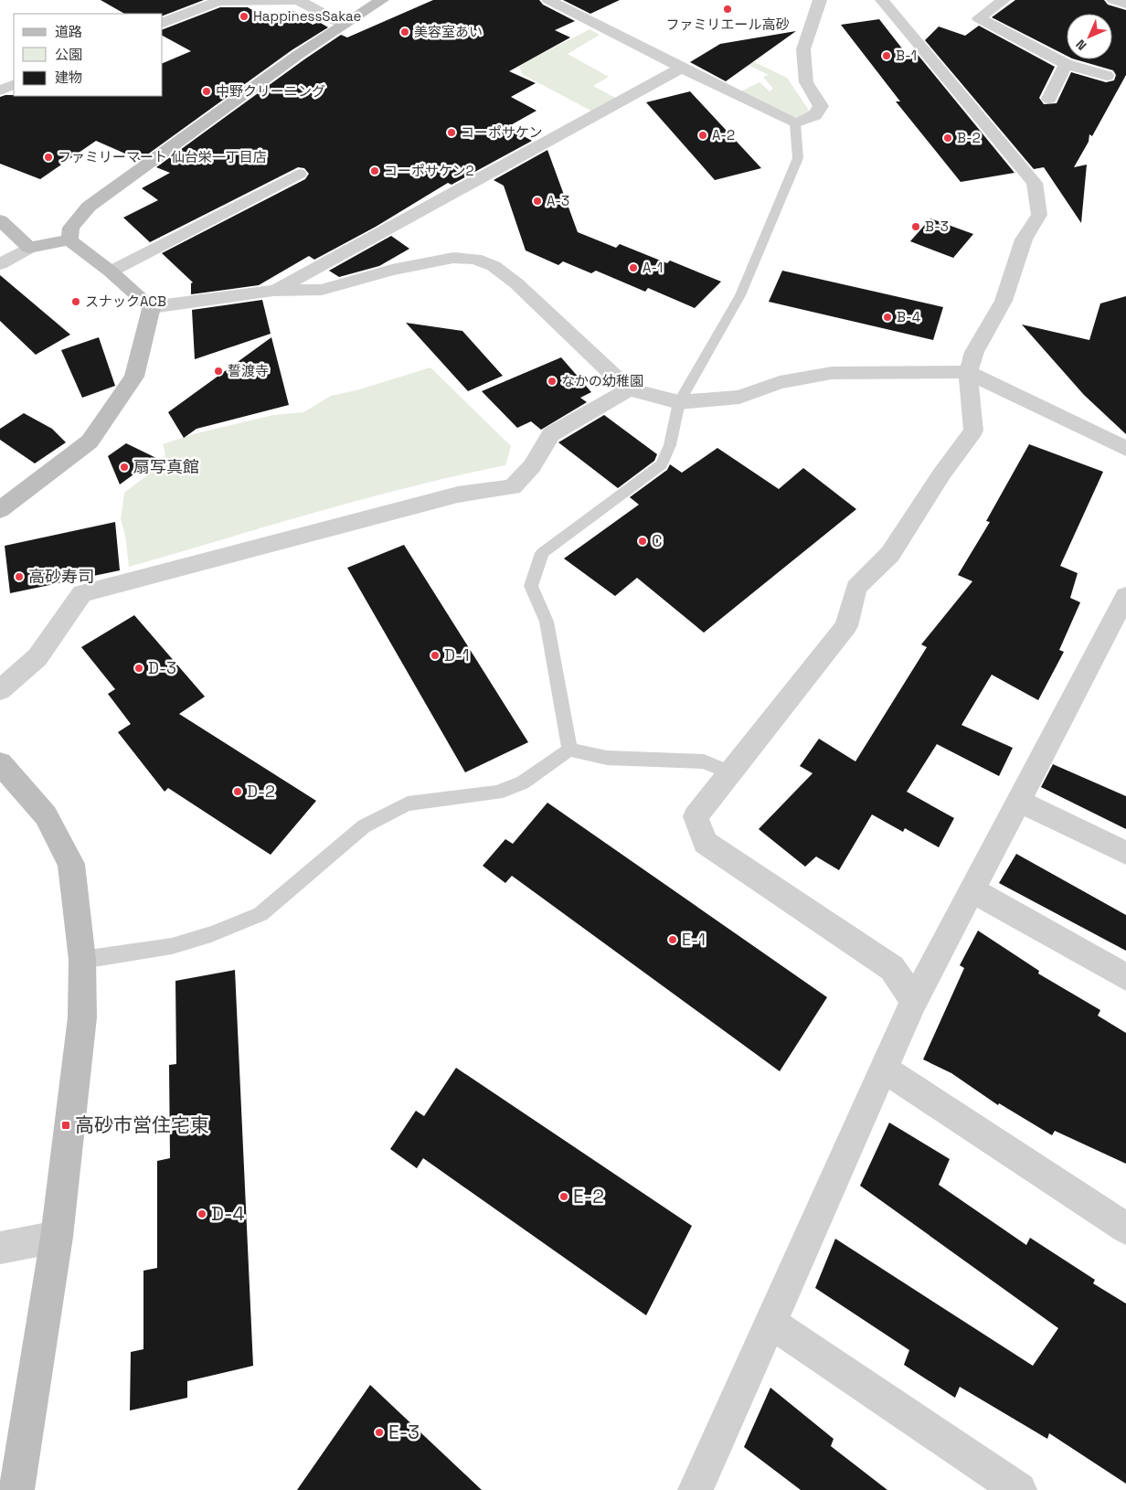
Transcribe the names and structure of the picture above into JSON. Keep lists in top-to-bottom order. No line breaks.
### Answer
{"places":{"other":["ファミリエール高砂","HappinessSakae","美容室あい","B-1","中野クリーニング","コーポサケン","A-2","B-2","ファミリーマート 仙台栄一丁目店","コーポサケン2","A-3","B-3","A-1","スナックACB","B-4","誓渡寺","なかの幼稚園","扇写真館","C","高砂寿司","D-1","D-3","D-2","E-1","E-2","D-4","E-3"],"transit":["高砂市営住宅東"]},"legend":["道路","公園","建物"],"north":"bottom left"}
